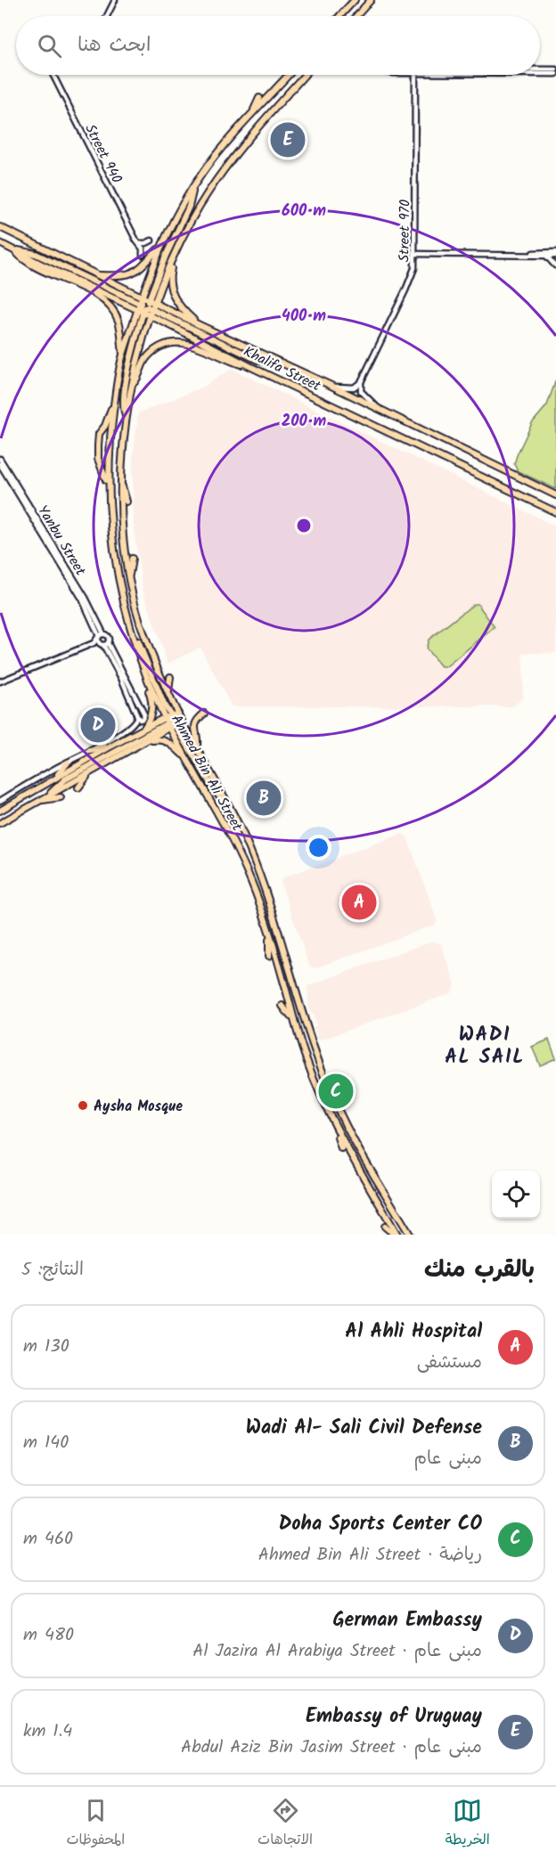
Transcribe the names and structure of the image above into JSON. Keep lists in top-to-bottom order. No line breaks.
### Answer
{"streets":{"main road":["Khalifa Street","Ahmed Bin Ali Street"],"street":["Street 940","Street 970","Yanbu Street"]},"crossings":[["Khalifa Street","Ahmed Bin Ali Street"]],"districts":["WADI AL SAIL"],"places":["Aysha Mosque"],"page":{"search":"ابحث هنا","pins":["E","D","B","A","C"],"heading":["بالقرب منك","النتائج: 5"],"list":[{"mark":"A","name":"Al Ahli Hospital","note":"مستشفى","value":"130 m"},{"mark":"B","name":"Wadi Al- Sali Civil Defense","note":"مبنى عام","value":"140 m"},{"mark":"C","name":"Doha Sports Center CO","note":"رياضة · Ahmed Bin Ali Street","value":"460 m"},{"mark":"D","name":"German Embassy","note":"مبنى عام · Al Jazira Al Arabiya Street","value":"480 m"},{"mark":"E","name":"Embassy of Uruguay","note":"مبنى عام · Abdul Aziz Bin Jasim Street","value":"1.4 km"}],"nav":["الخريطة","الاتجاهات","المحفوظات"]},"rings":["600 m","400 m","200 m"]}
